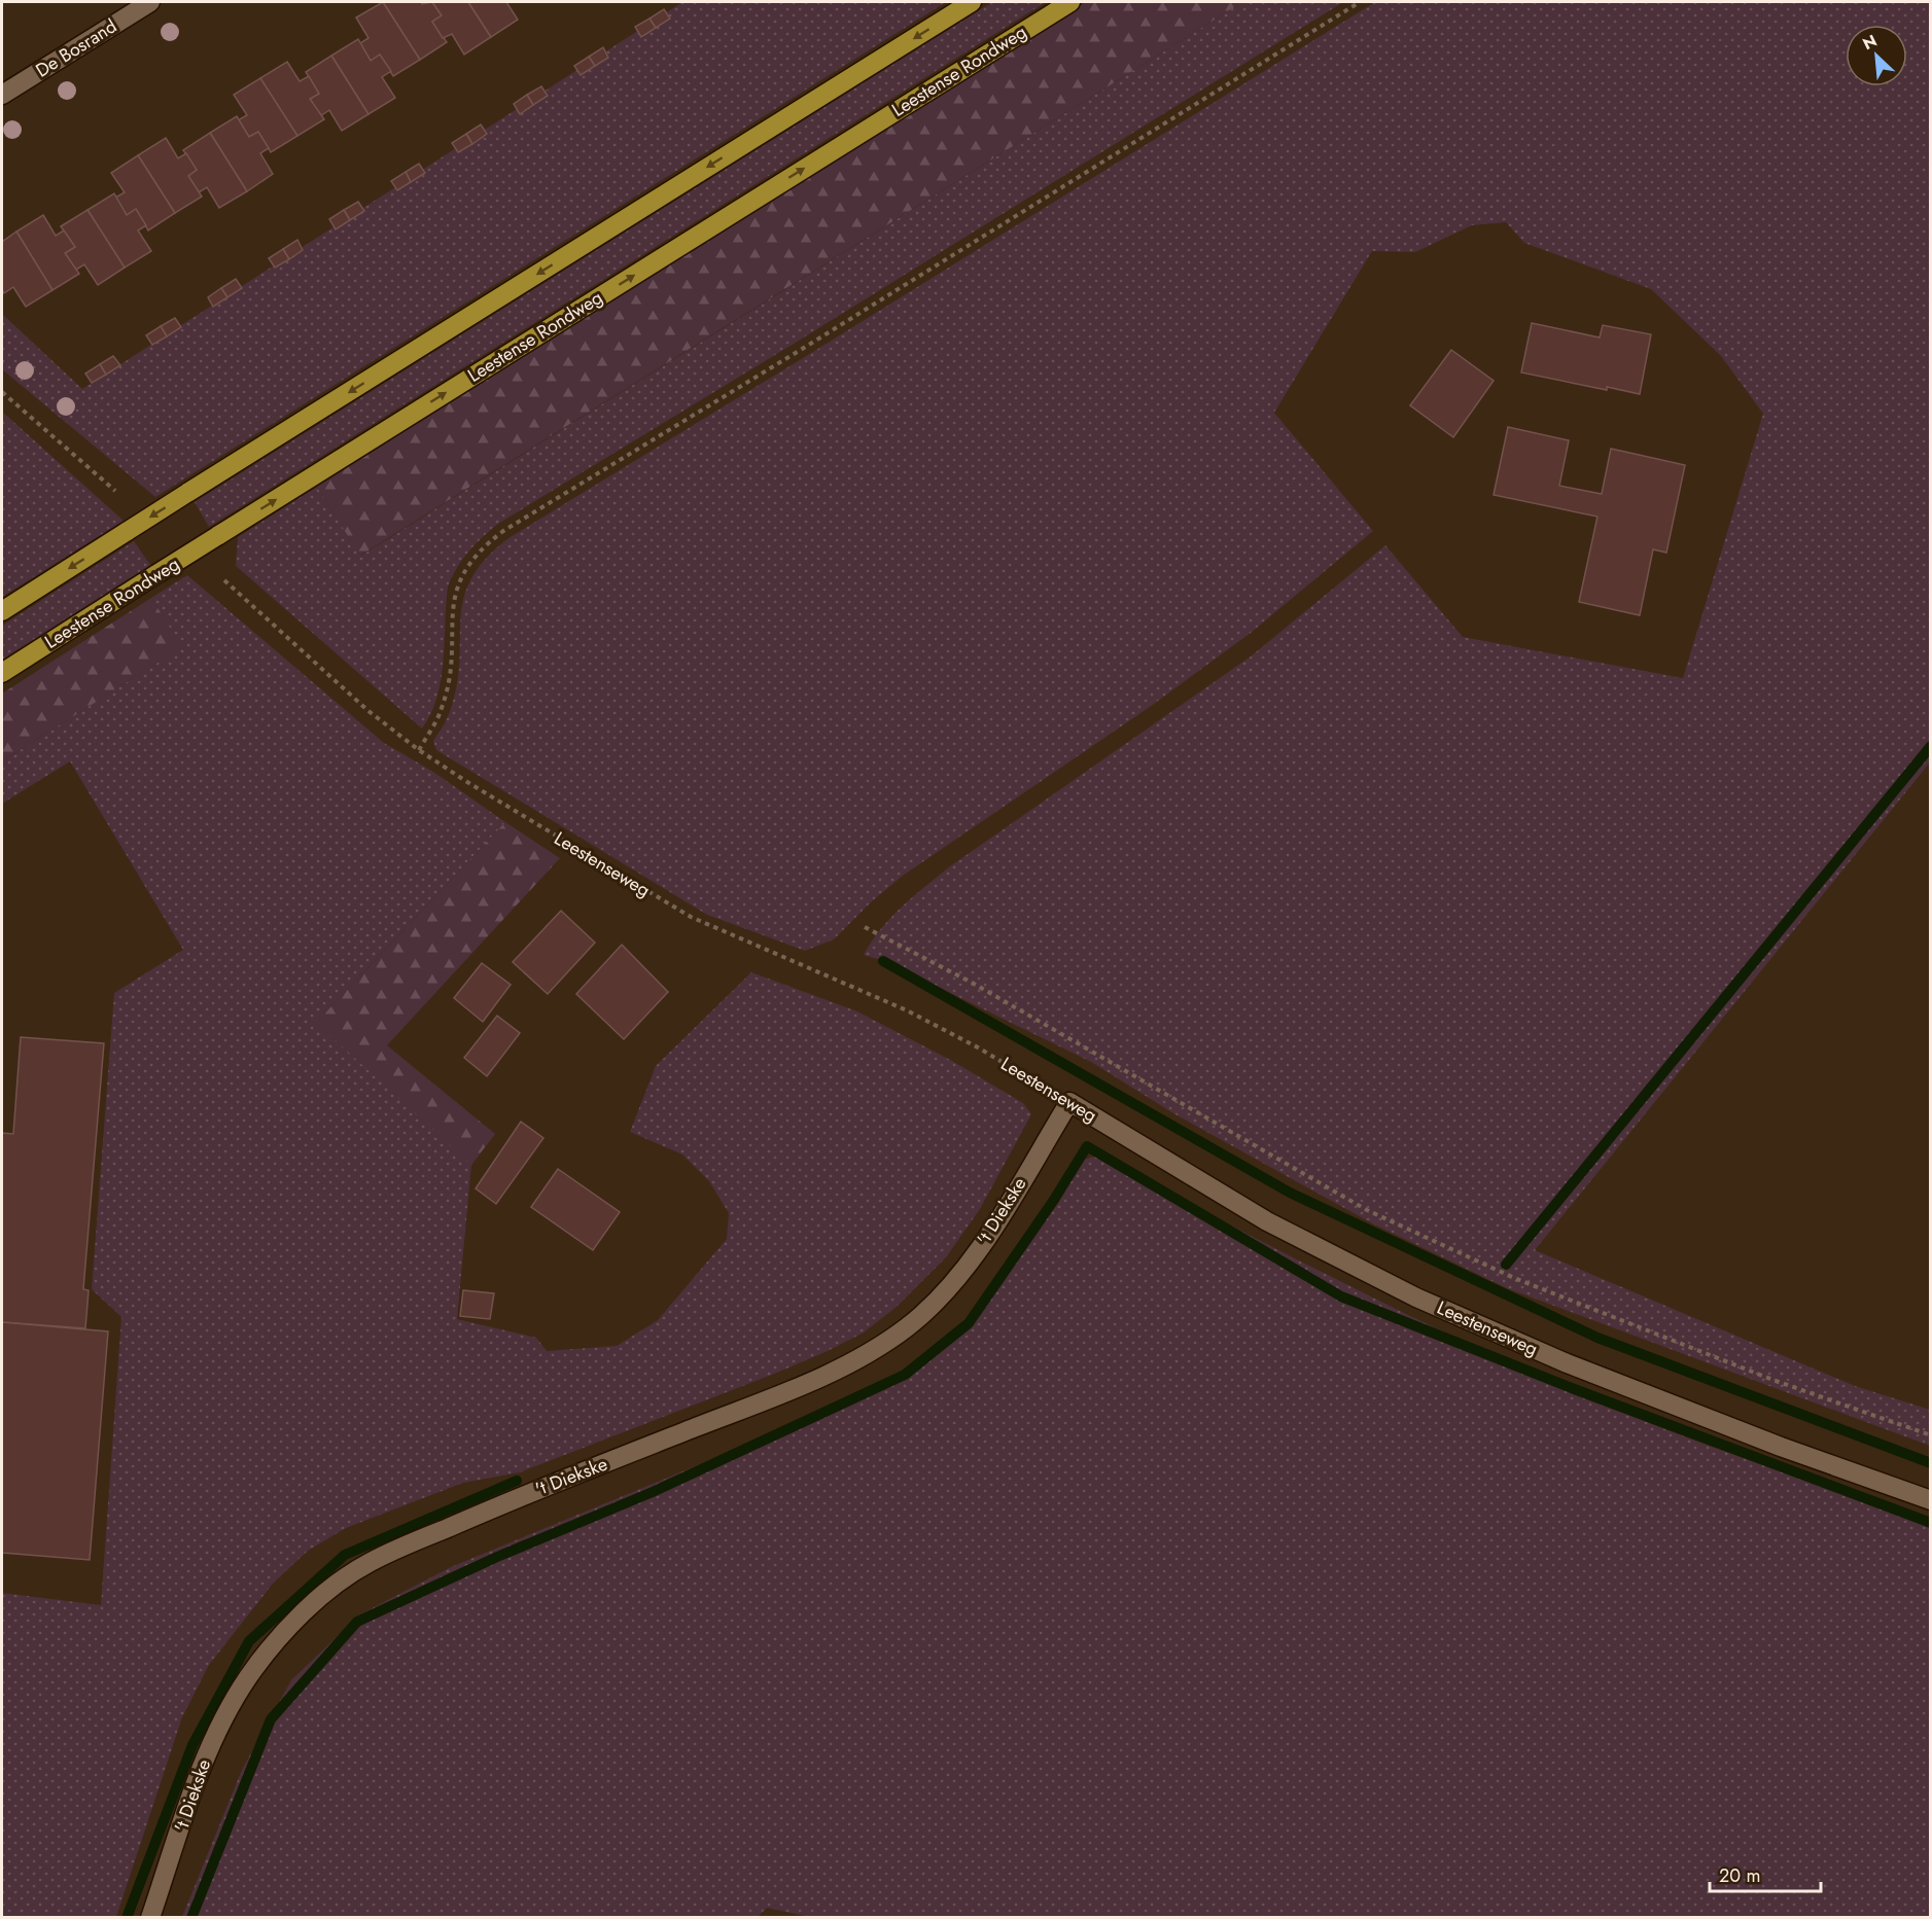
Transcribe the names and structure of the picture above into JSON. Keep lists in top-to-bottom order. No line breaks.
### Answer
{"streets":{"main road":["Leestense Rondweg"],"street":["De Bosrand","Leestenseweg","'t Diekske"]},"crossings":[["Leestenseweg","'t Diekske"]],"scale_bar":"20 m","north":"top left"}
